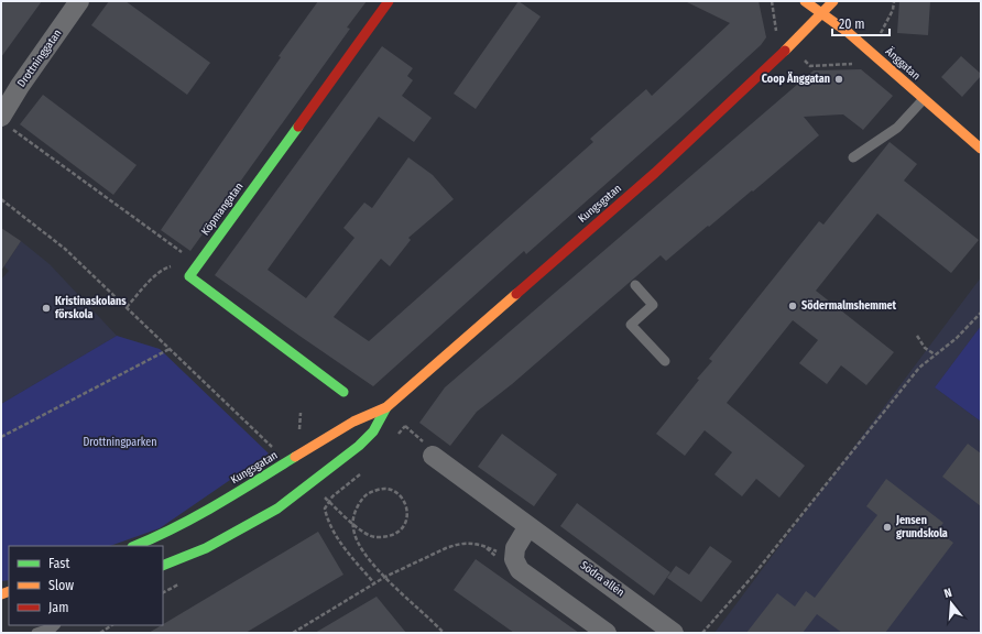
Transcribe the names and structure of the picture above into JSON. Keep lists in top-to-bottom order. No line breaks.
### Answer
{"streets":{"main road":["Änggatan","Kungsgatan","Köpmangatan"],"street":["Drottninggatan","Södra allén"]},"crossings":[["Änggatan","Kungsgatan"]],"parks":["Drottningparken"],"places":["Coop Änggatan","Södermalmshemmet","Kristinaskolans förskola","Jensen grundskola"],"legend":["Fast","Slow","Jam"],"scale_bar":"20 m","north":"top"}
